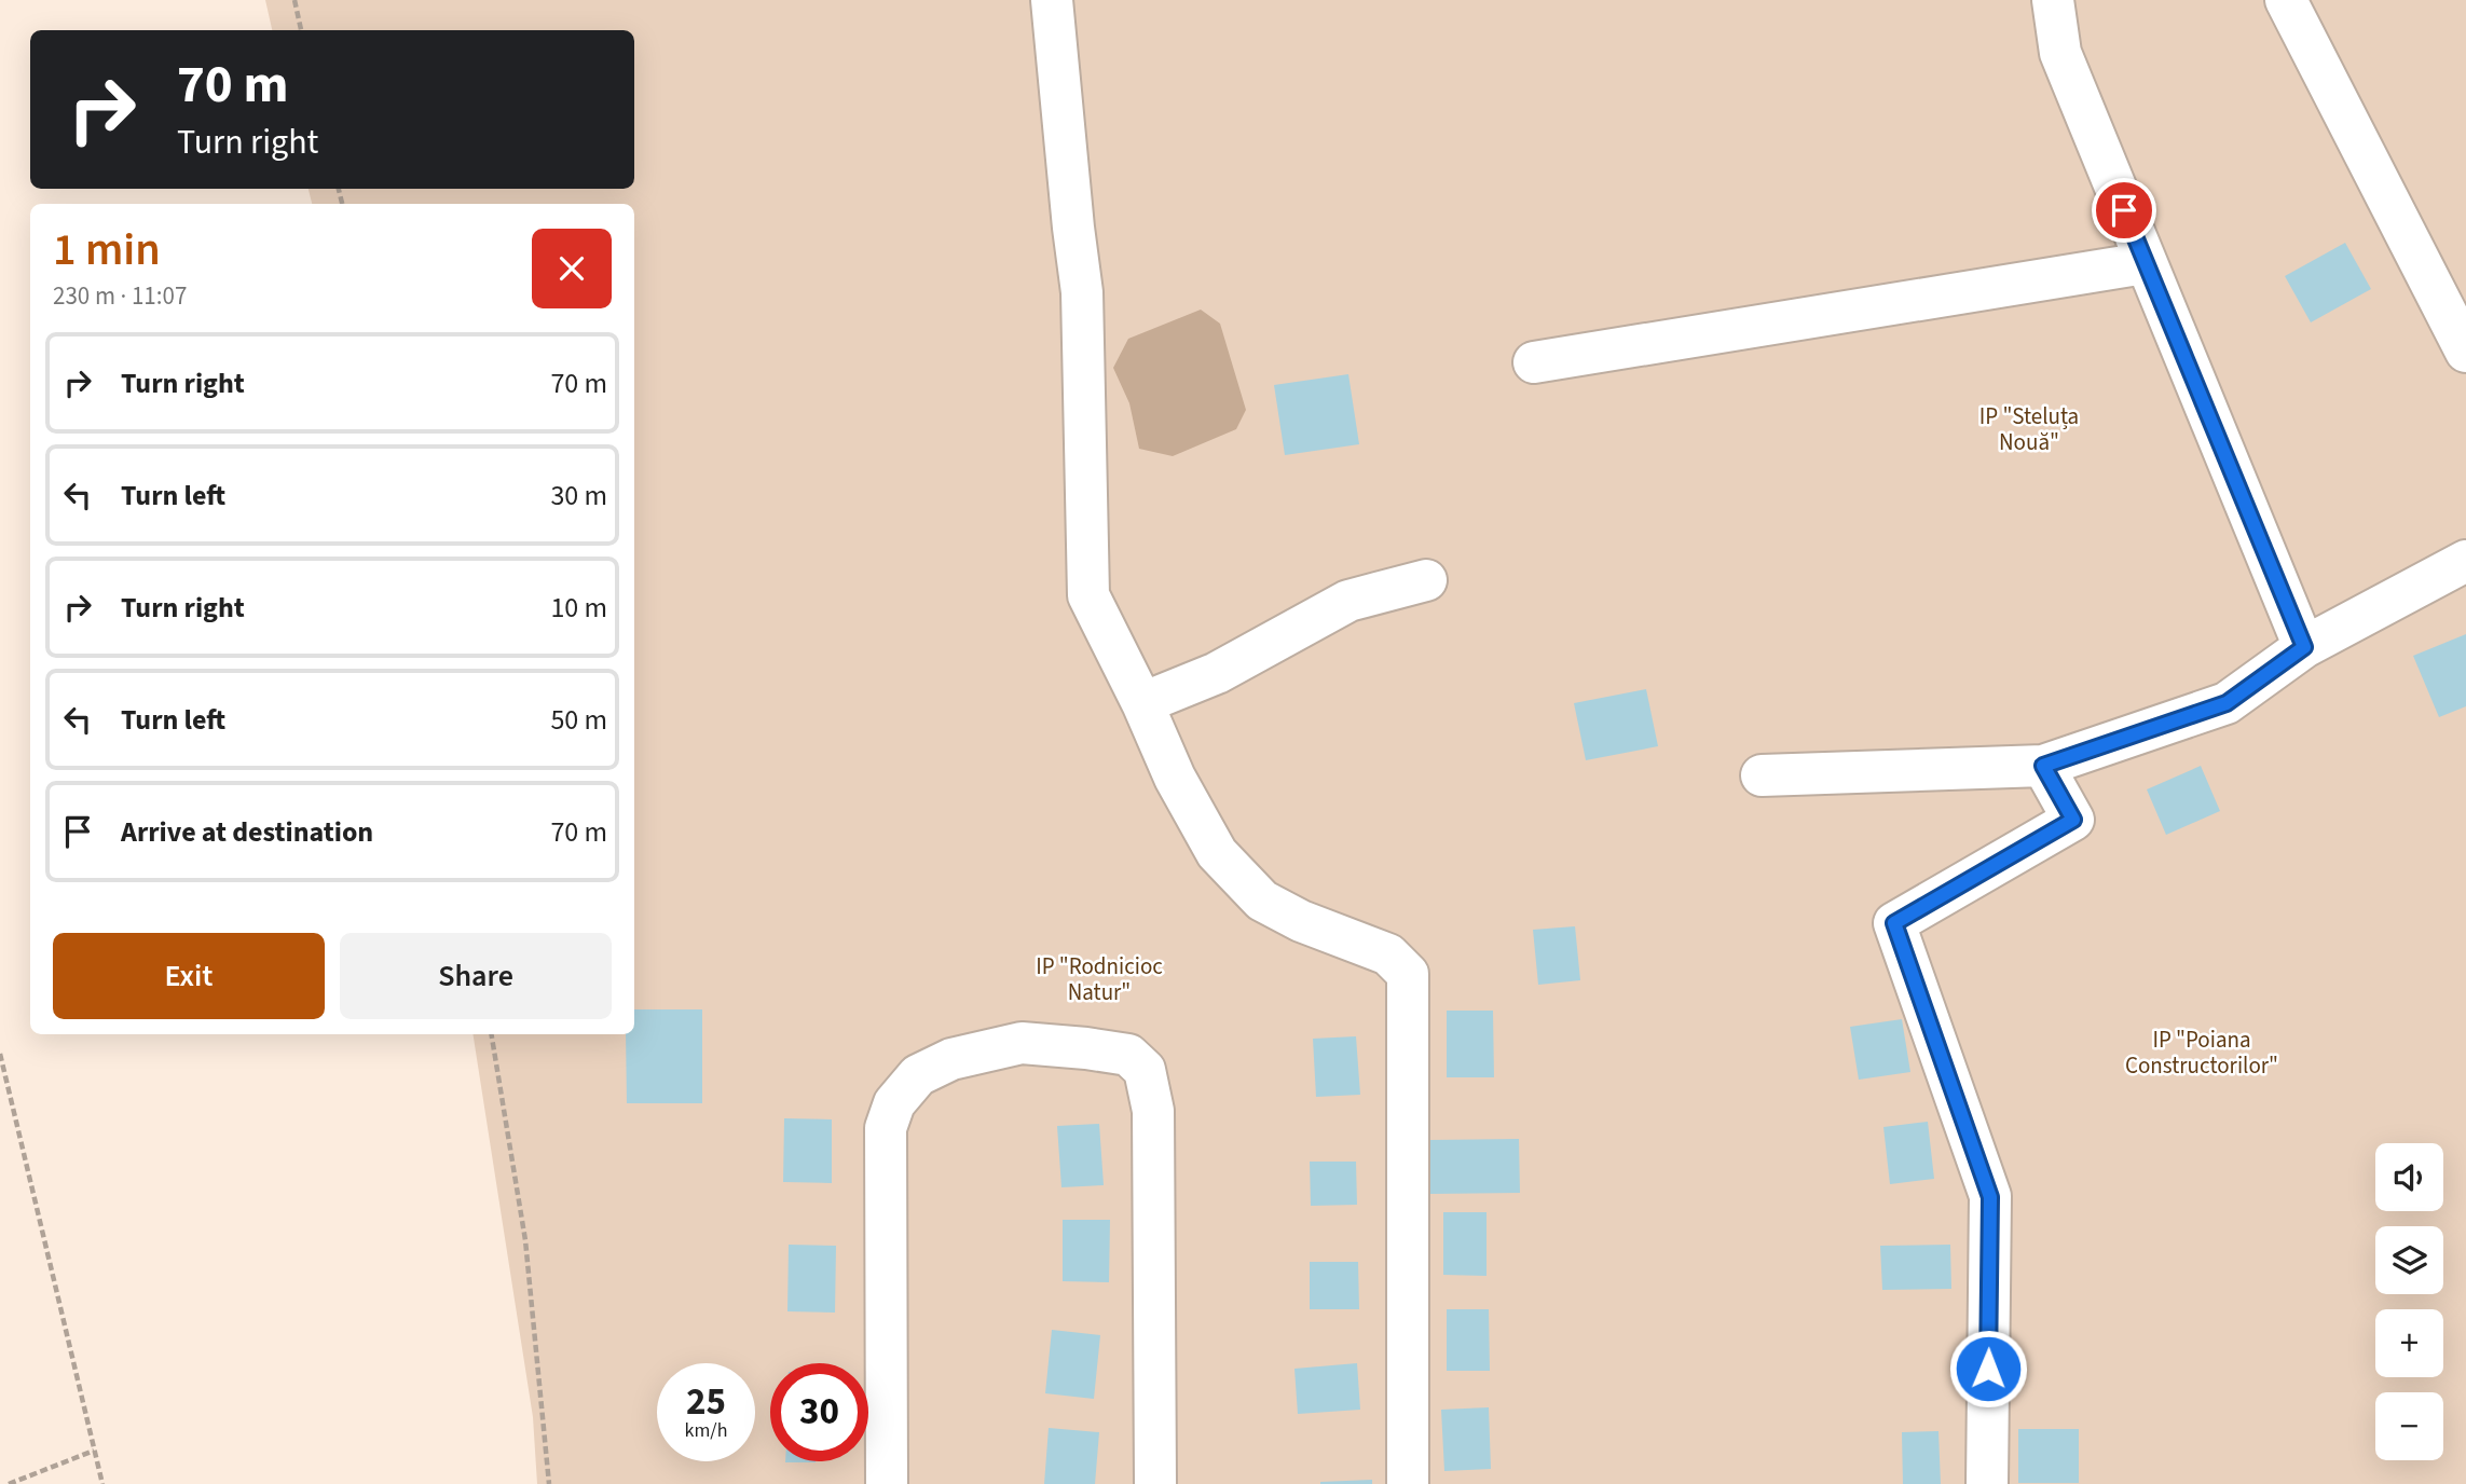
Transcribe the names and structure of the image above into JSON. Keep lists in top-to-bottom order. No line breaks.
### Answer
{"parks":["IP \"Steluța Nouă\"","IP \"Rodnicioc Natur\"","IP \"Poiana Constructorilor\""],"page":{"turn":["70 m","Turn right"],"heading":["1 min","230 m · 11:07"],"list":[{"name":"Turn right","value":"70 m"},{"name":"Turn left","value":"30 m"},{"name":"Turn right","value":"10 m"},{"name":"Turn left","value":"50 m"},{"name":"Arrive at destination","value":"70 m"}],"buttons":["Exit","Share"],"map_buttons":["+","−"],"speed":"25 km/h","limit":"30"}}
